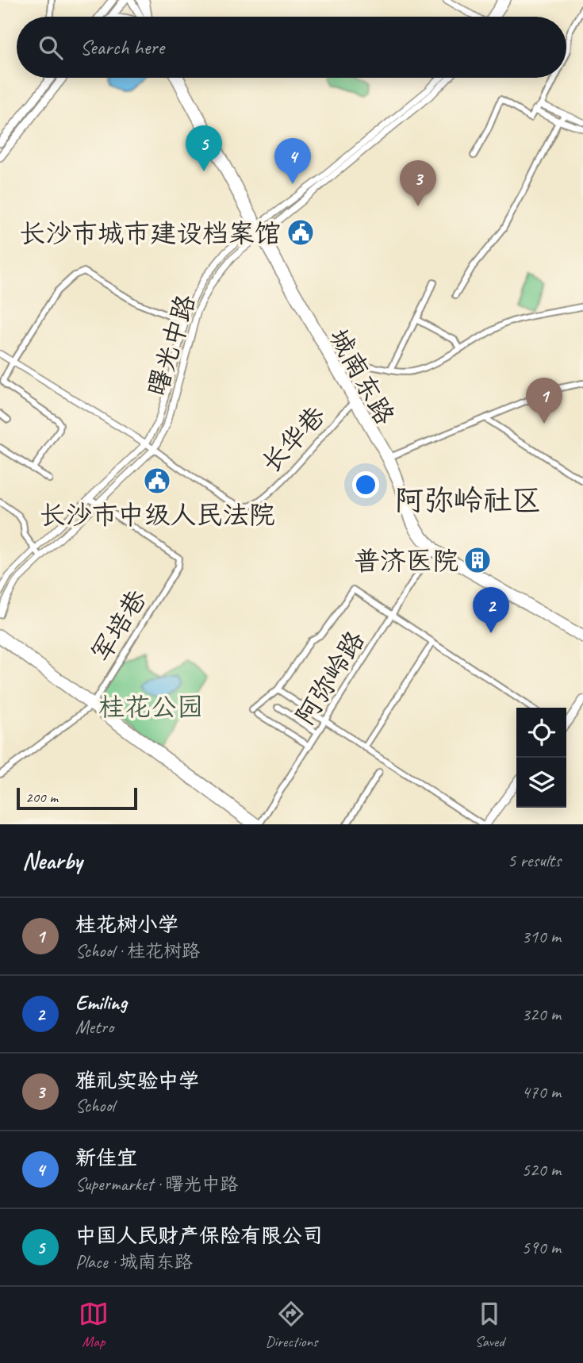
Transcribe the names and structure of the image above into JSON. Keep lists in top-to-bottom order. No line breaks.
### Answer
{"streets":{"main road":["城南东路"],"street":["曙光中路","长华巷","军培巷","阿弥岭路"]},"crossings":[["曙光中路","城南东路"],["曙光中路","长华巷"],["曙光中路","军培巷"],["城南东路","长华巷"],["城南东路","阿弥岭路"]],"districts":["阿弥岭社区"],"parks":["桂花公园"],"places":{"public building":["长沙市城市建设档案馆","长沙市中级人民法院"],"building":["普济医院"]},"scale_bar":"200 m","page":{"search":"Search here","pins":["5","4","3","1","2"],"scale":"200 m","heading":["Nearby","5 results"],"list":[{"mark":"1","name":"桂花树小学","note":"School · 桂花树路","value":"310 m"},{"mark":"2","name":"Emiling","note":"Metro","value":"320 m"},{"mark":"3","name":"雅礼实验中学","note":"School","value":"470 m"},{"mark":"4","name":"新佳宜","note":"Supermarket · 曙光中路","value":"520 m"},{"mark":"5","name":"中国人民财产保险有限公司","note":"Place · 城南东路","value":"590 m"}],"nav":["Map","Directions","Saved"]}}
